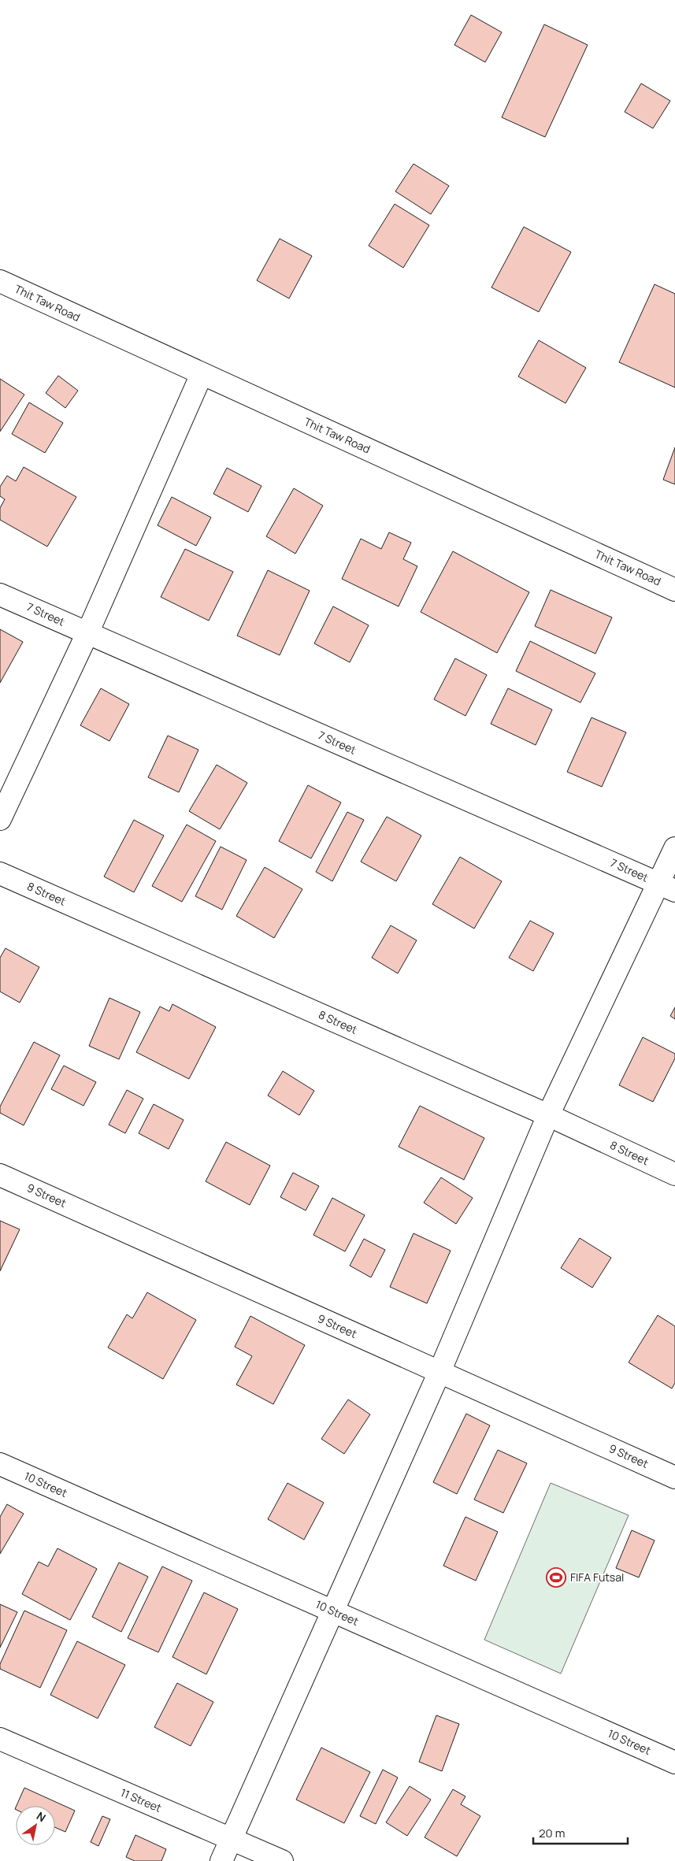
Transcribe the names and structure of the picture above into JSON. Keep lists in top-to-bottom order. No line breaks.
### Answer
{"streets":{"street":["Thit Taw Road","7 Street","8 Street","9 Street","10 Street","11 Street"]},"places":{"sports":["FIFA Futsal"]},"scale_bar":"20 m","north":"top right"}
